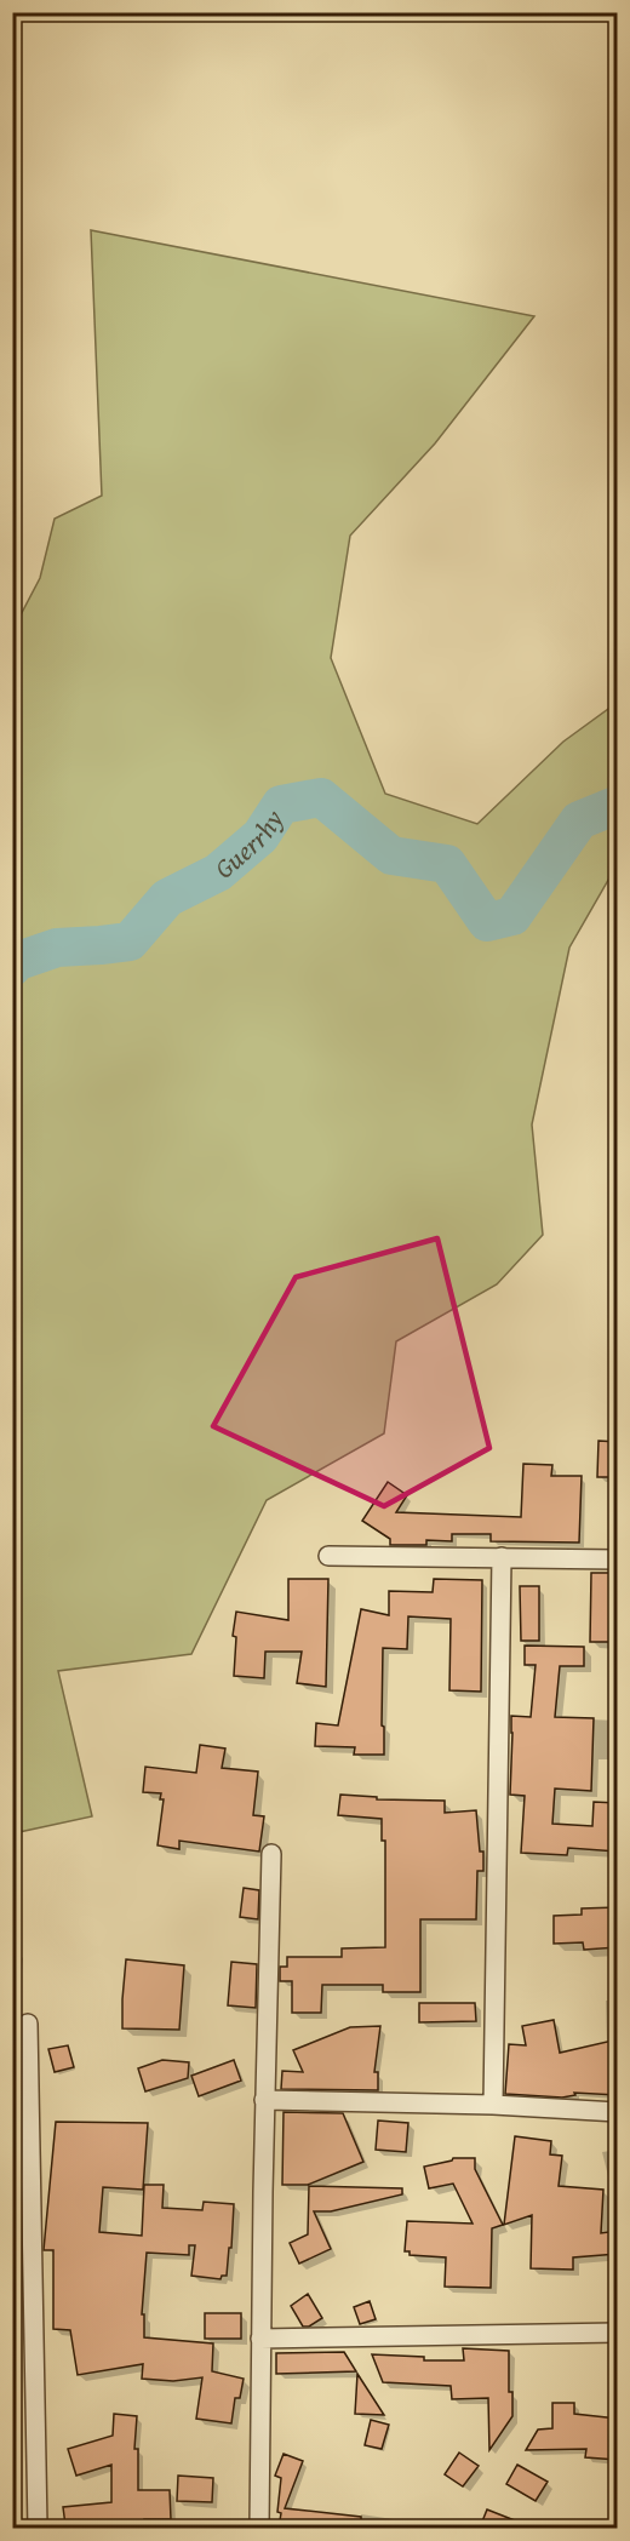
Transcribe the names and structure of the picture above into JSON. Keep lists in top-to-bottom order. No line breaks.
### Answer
{"water":["Guerrhy"]}
